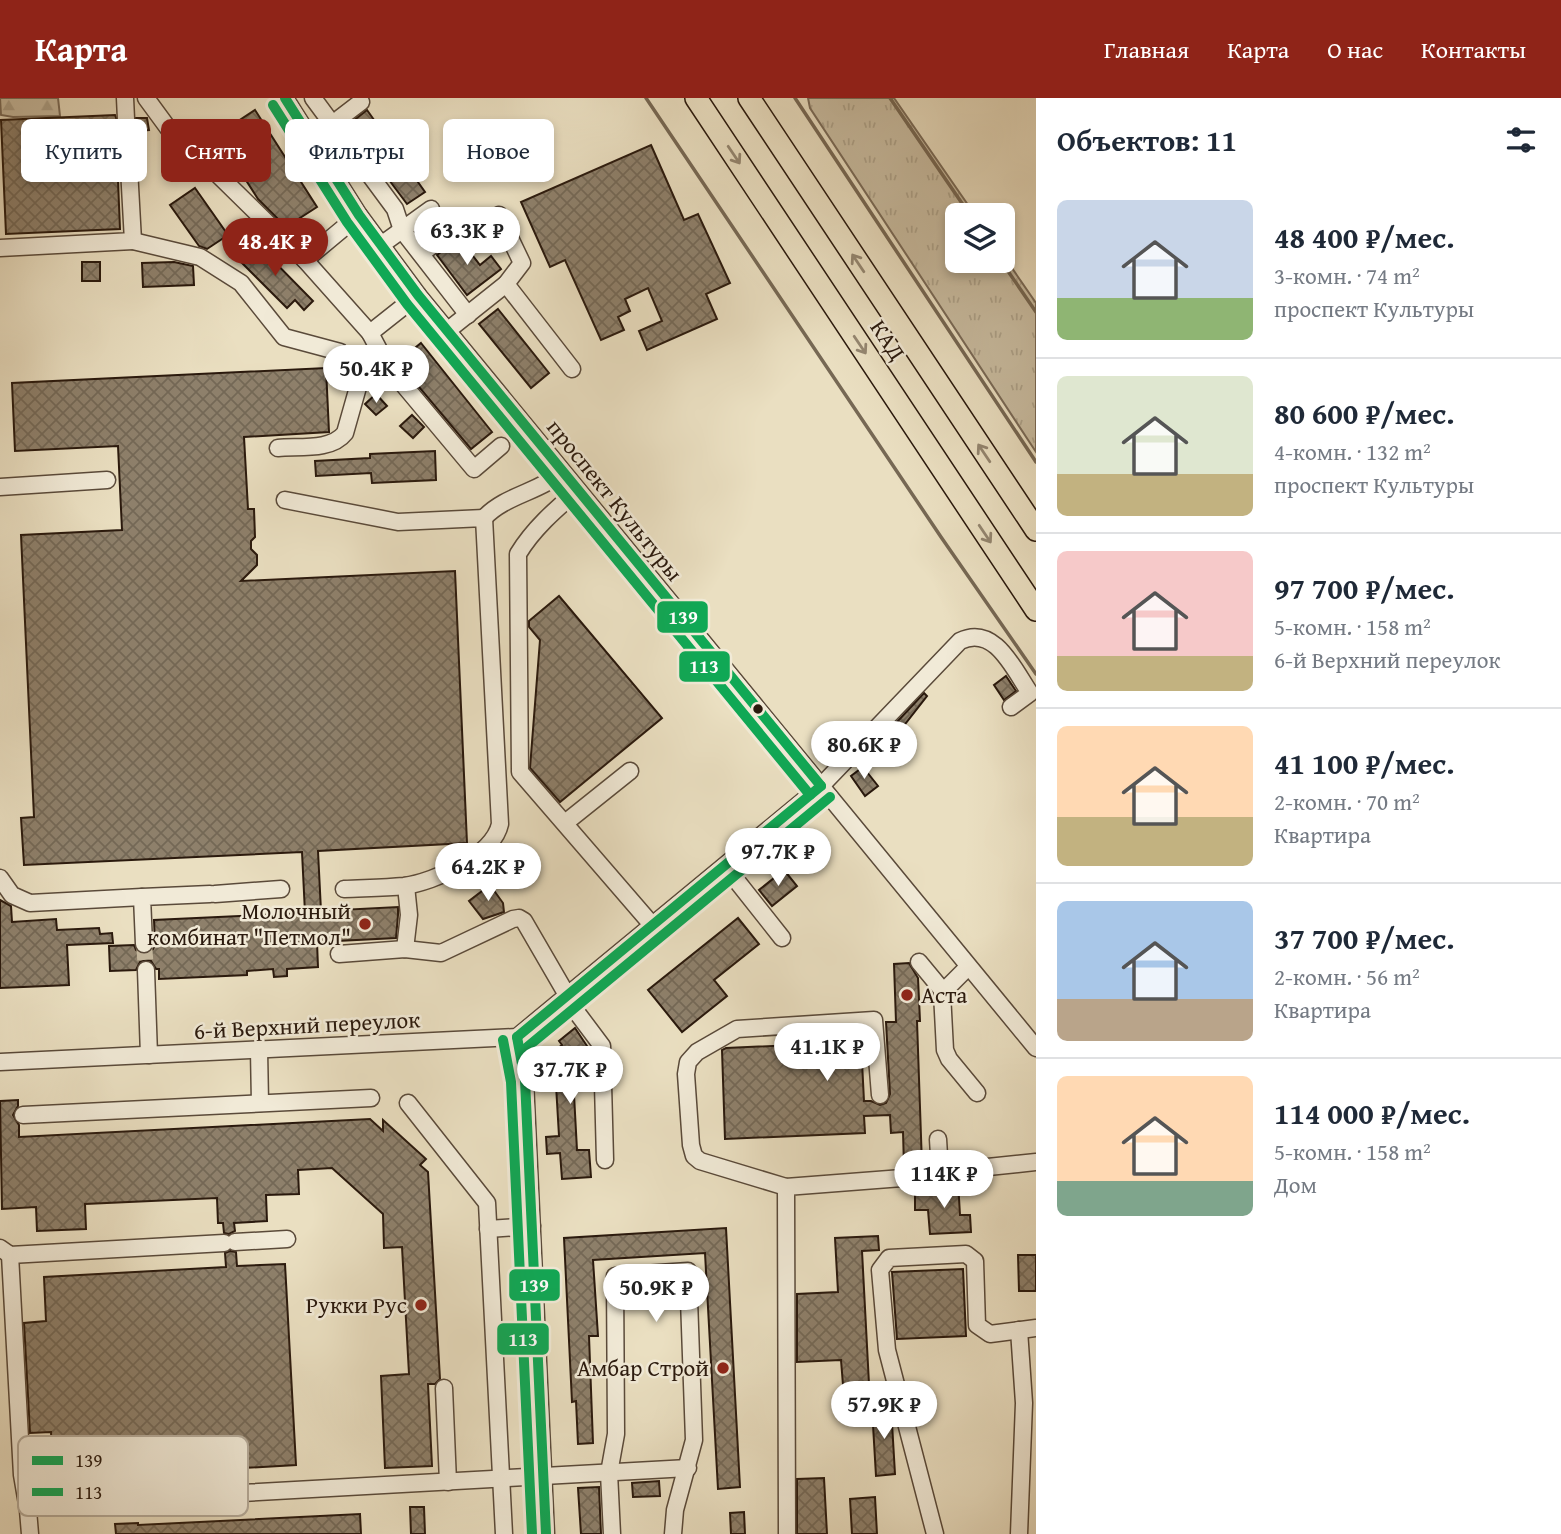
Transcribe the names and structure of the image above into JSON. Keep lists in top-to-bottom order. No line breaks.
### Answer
{"streets":{"highway":["КАД"],"street":["проспект Культуры","6-й Верхний переулок"]},"places":["Молочный комбинат \"Петмол\"","Аста","Рукки Рус","Амбар Строй"],"lines":["transit line 139","transit line 113"],"legend":["139","113"],"page":{"header":"Карта","nav":["Главная","Карта","О нас","Контакты"],"heading":"Объектов: 11","chip":["Купить","Снять","Фильтры","Новое"],"list":[{"name":"48 400 ₽/мес.","note":"3-комн. · 74 m² · проспект Культуры"},{"name":"80 600 ₽/мес.","note":"4-комн. · 132 m² · проспект Культуры"},{"name":"97 700 ₽/мес.","note":"5-комн. · 158 m² · 6-й Верхний переулок"},{"name":"41 100 ₽/мес.","note":"2-комн. · 70 m² · Квартира"},{"name":"37 700 ₽/мес.","note":"2-комн. · 56 m² · Квартира"},{"name":"114 000 ₽/мес.","note":"5-комн. · 158 m² · Дом"}],"price":["63.3K ₽","48.4K ₽","50.4K ₽","80.6K ₽","97.7K ₽","64.2K ₽","41.1K ₽","37.7K ₽","114K ₽","50.9K ₽","57.9K ₽"]}}
